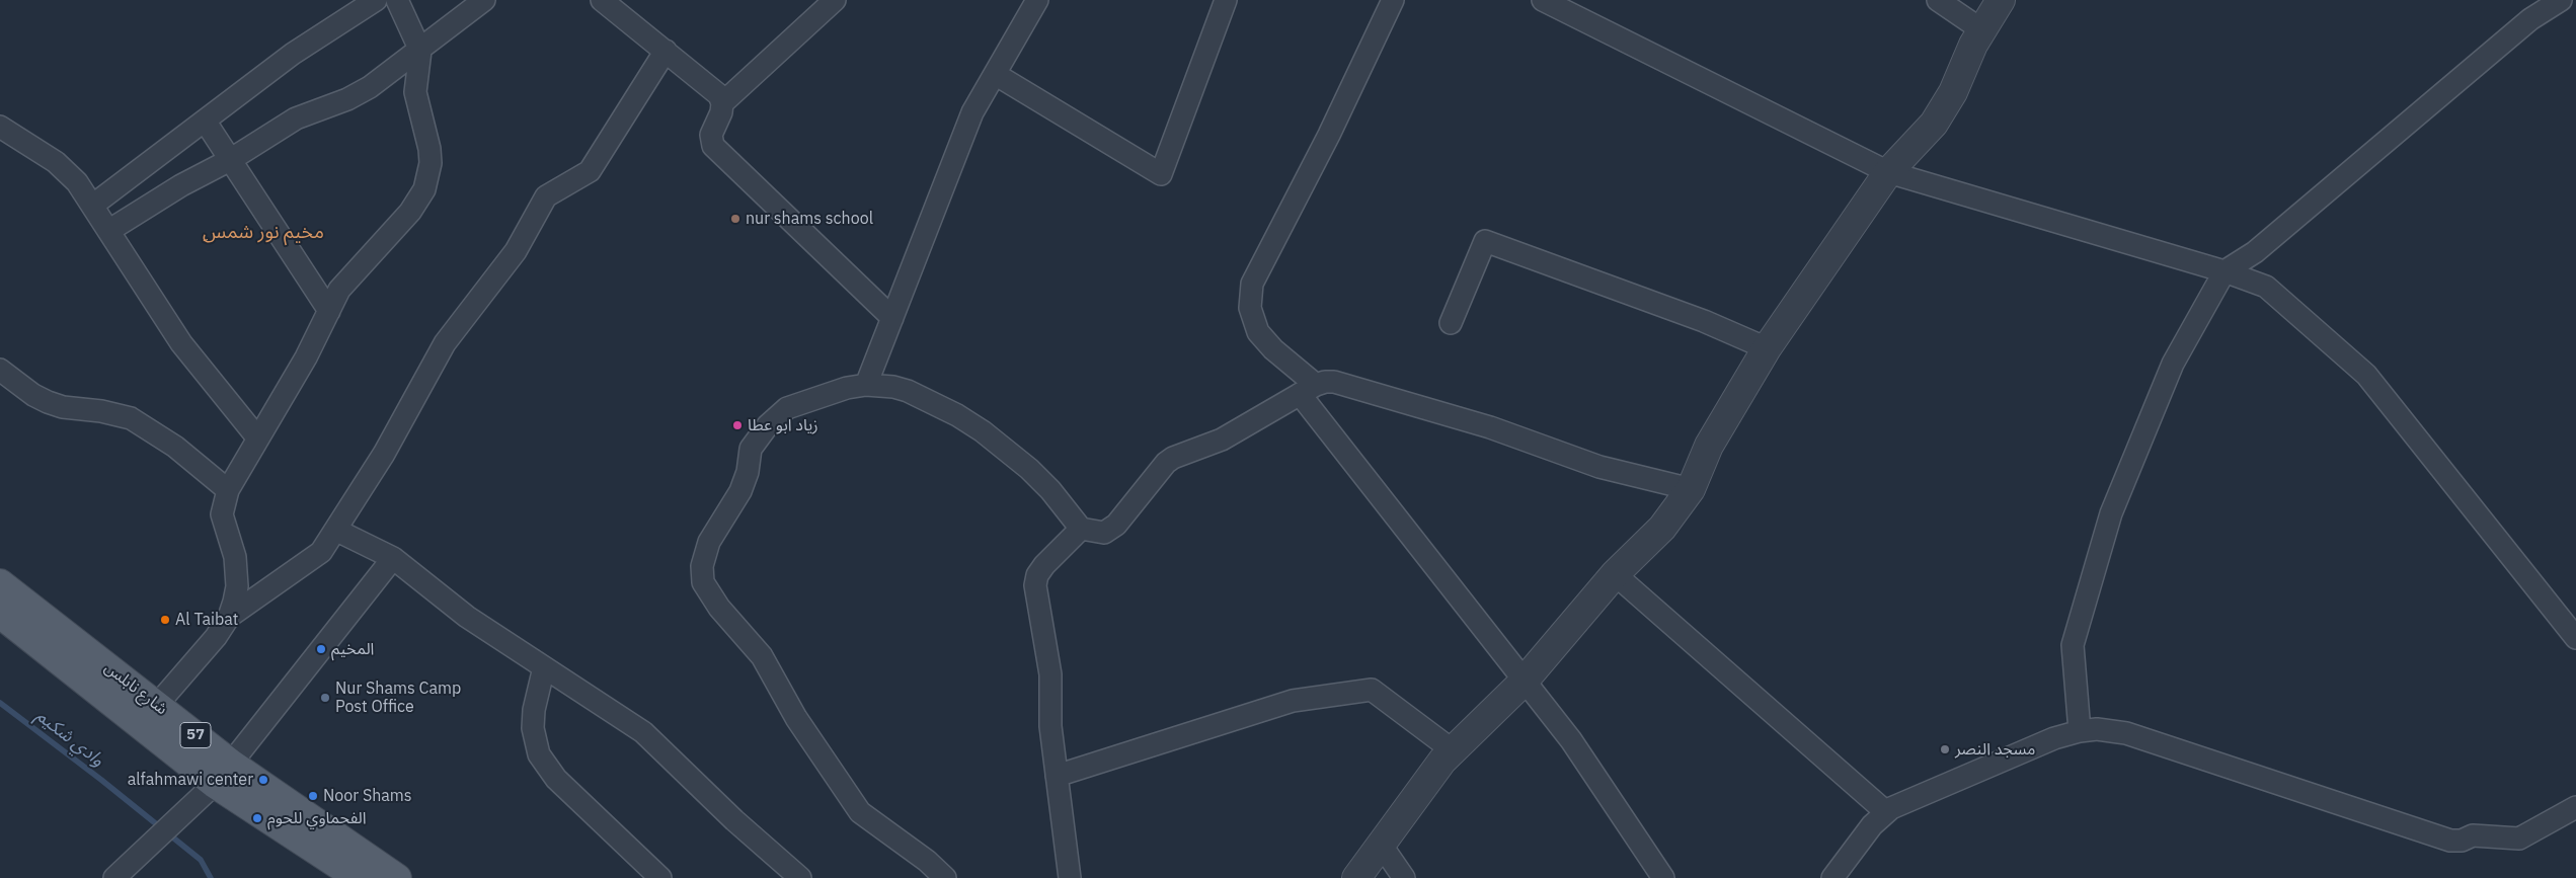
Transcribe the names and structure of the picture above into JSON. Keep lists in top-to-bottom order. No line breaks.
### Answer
{"streets":{"main road":["شارع نابلس","57"]},"districts":["ِمخيم نور شمس"],"water":["وادي شكيم"],"places":["nur shams school","زياد ابو عطا","Al Taibat","المخيم","Nur Shams Camp Post Office","مسجد النصر","alfahmawi center","Noor Shams","الفحماوي للحوم"]}
